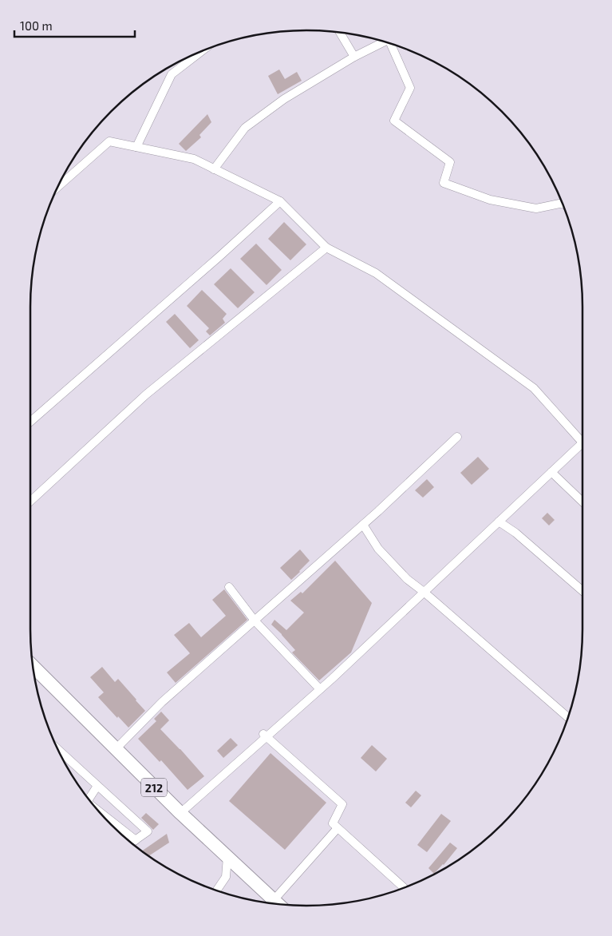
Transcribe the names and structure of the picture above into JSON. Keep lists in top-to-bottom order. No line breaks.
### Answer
{"streets":{"main road":["212"]},"scale_bar":"100 m"}
